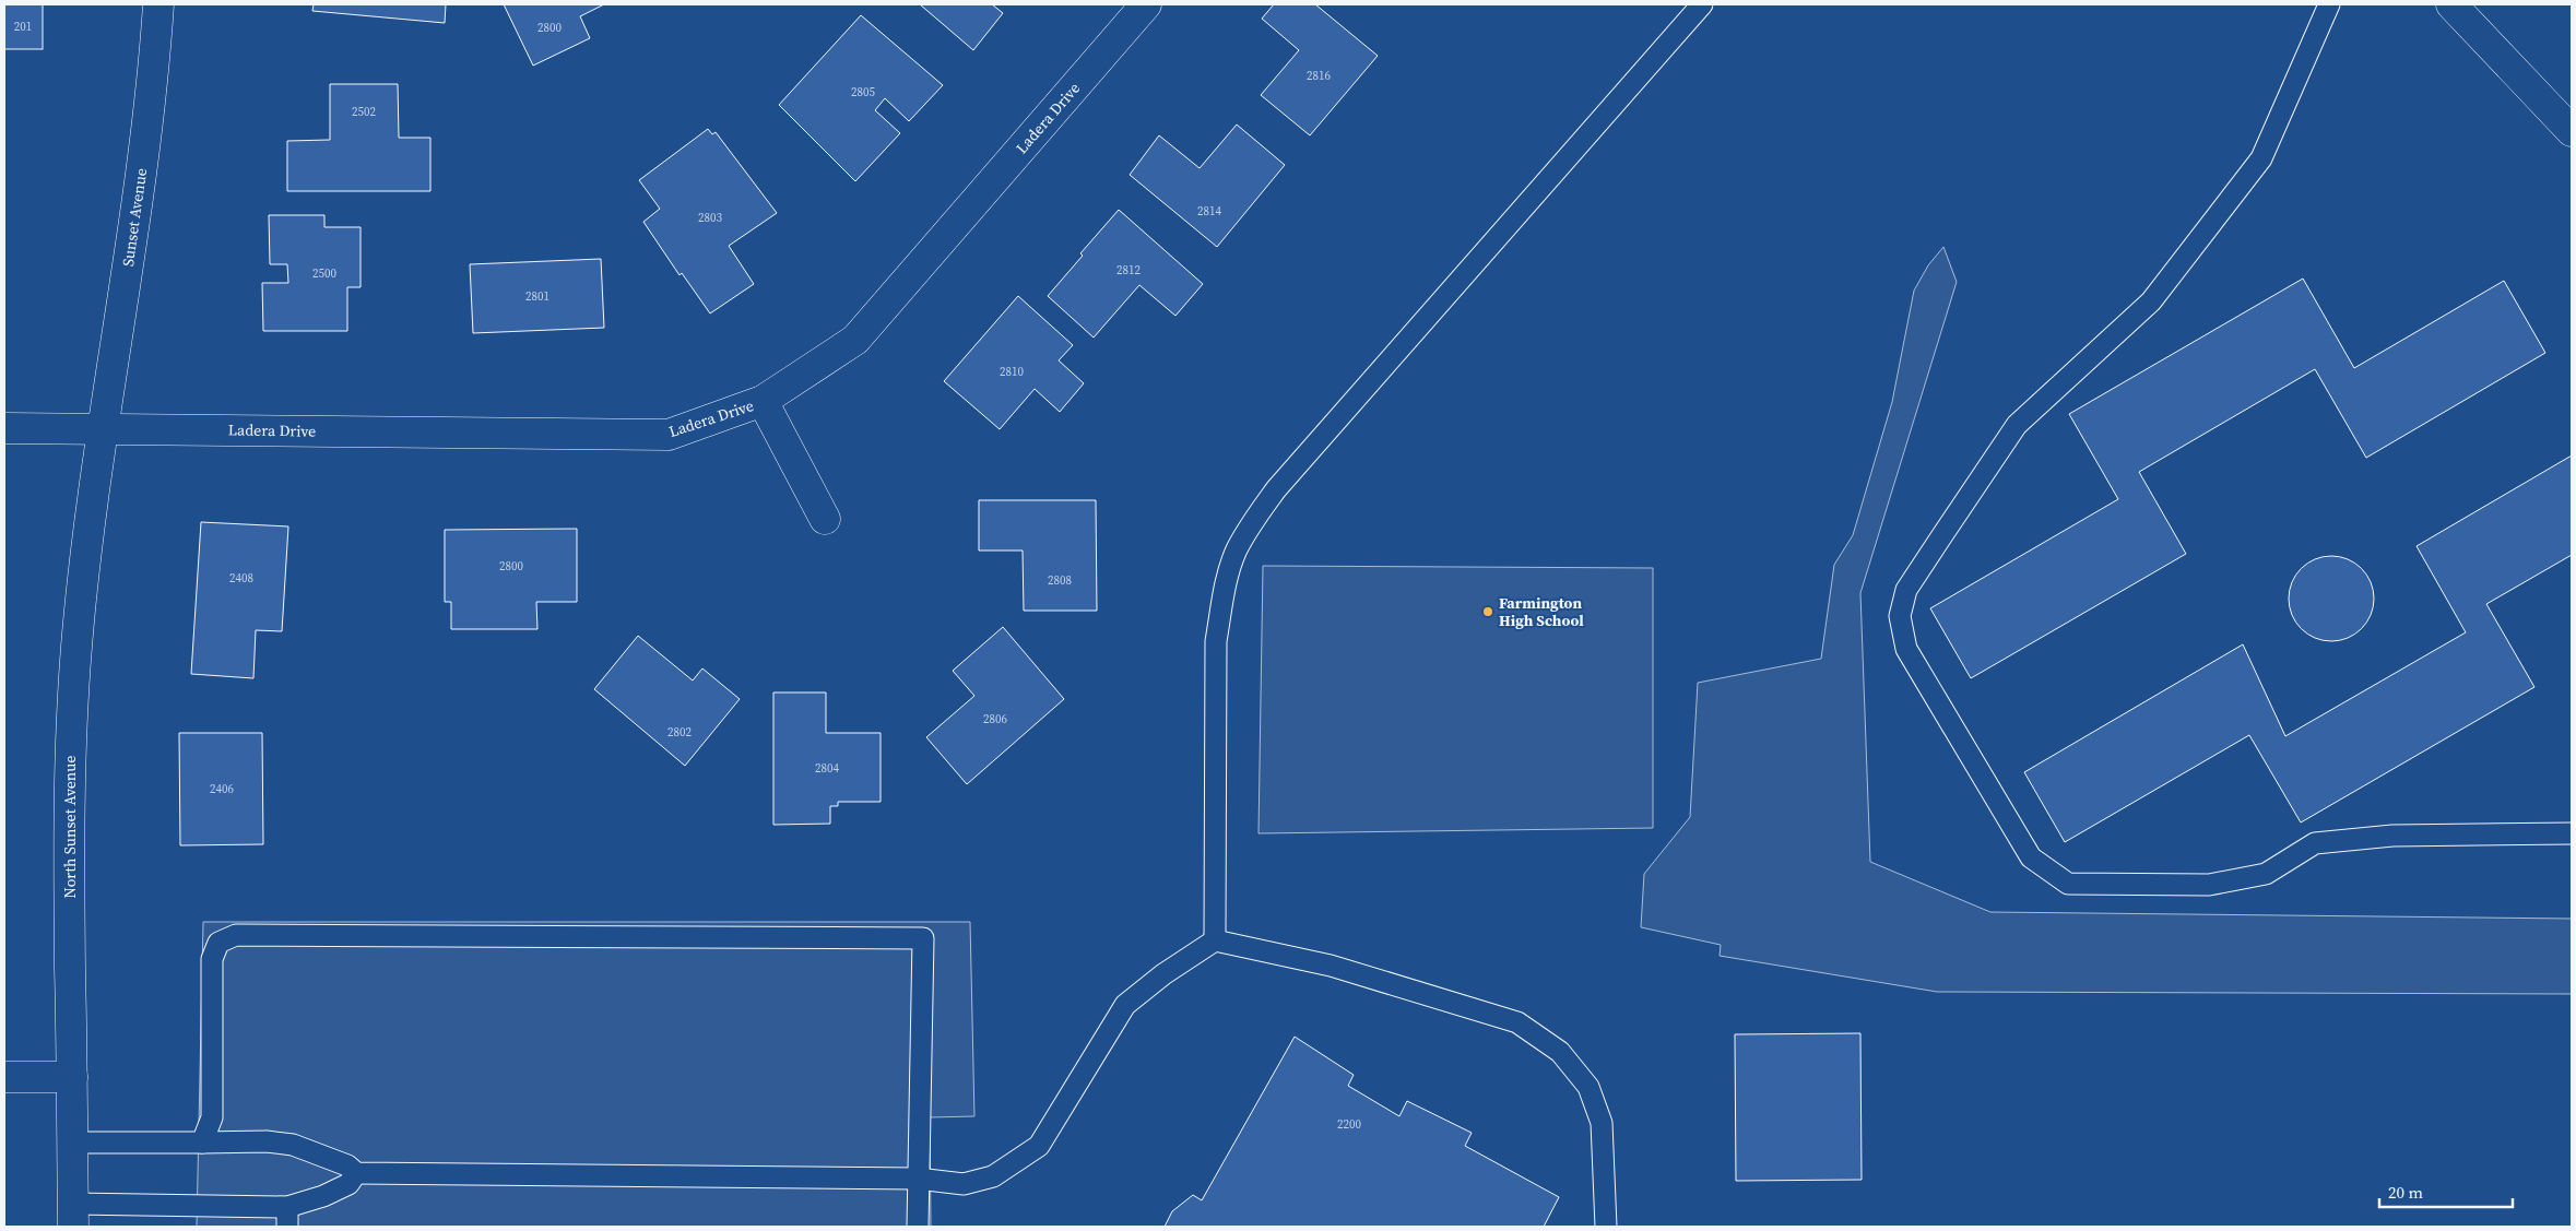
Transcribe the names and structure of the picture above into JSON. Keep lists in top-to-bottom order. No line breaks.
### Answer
{"streets":{"street":["Ladera Drive","Sunset Avenue","North Sunset Avenue"]},"crossings":[["Ladera Drive","Sunset Avenue"],["Ladera Drive","North Sunset Avenue"],["Sunset Avenue","North Sunset Avenue"]],"places":["Farmington High School"],"house_numbers":["201","2800","2816","2805","2502","2814","2803","2812","2500","2801","2810","2800","2408","2808","2806","2802","2804","2406","2200"],"scale_bar":"20 m"}
